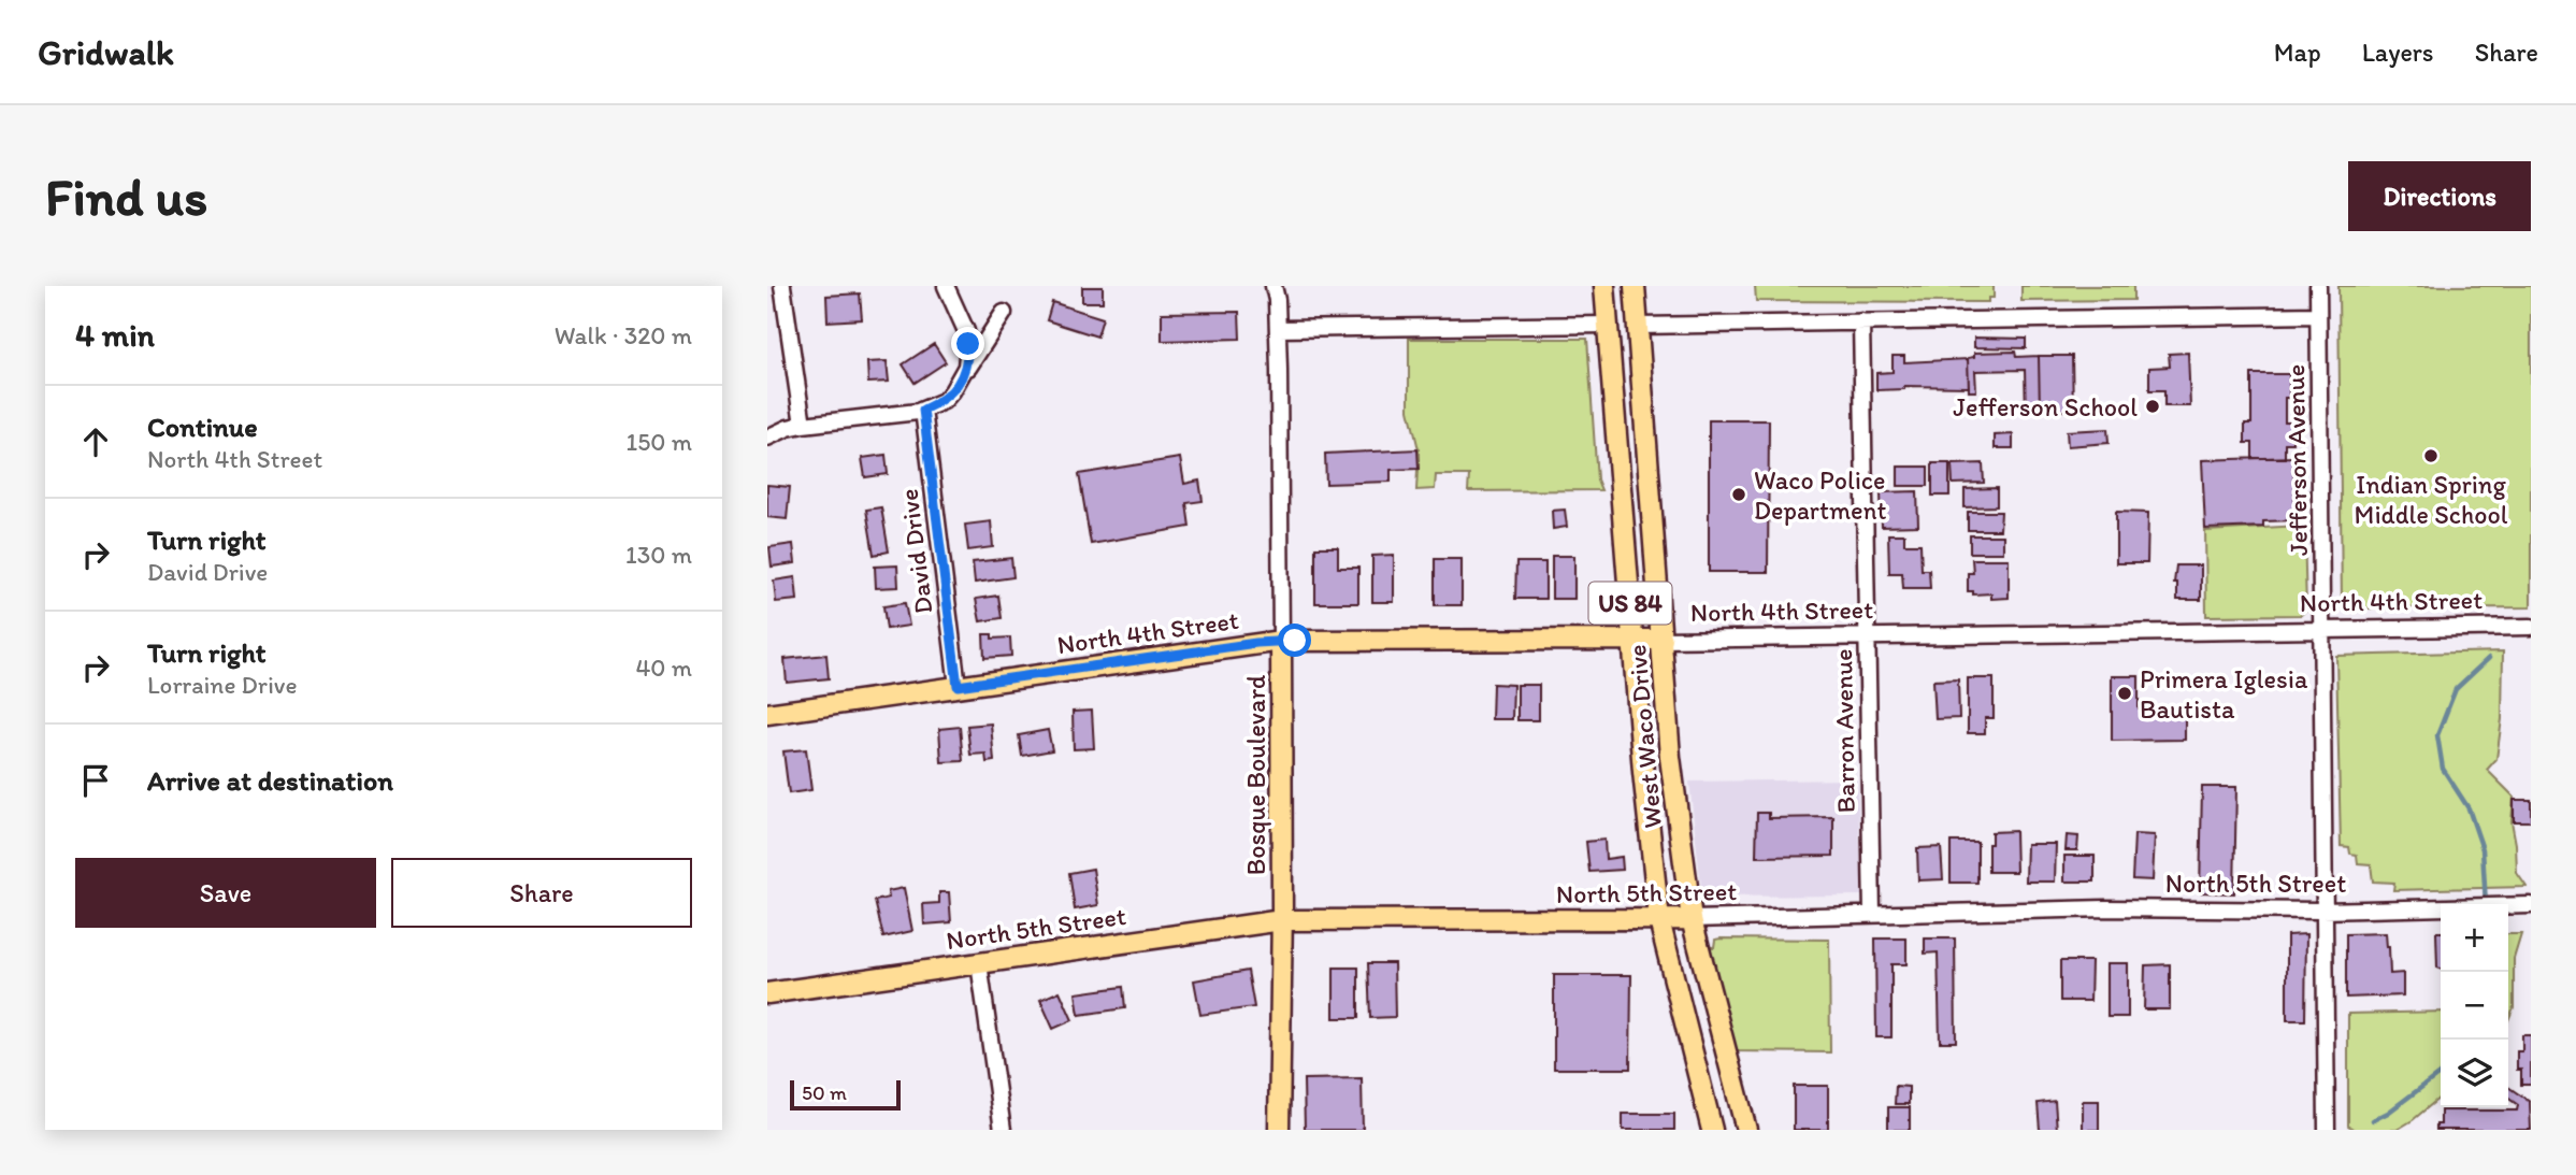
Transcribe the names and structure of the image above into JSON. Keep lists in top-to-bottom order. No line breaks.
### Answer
{"streets":{"main road":["North 4th Street","US 84","West Waco Drive","Bosque Boulevard","North 5th Street"],"street":["Jefferson Avenue","David Drive","Barron Avenue"]},"crossings":[["Jefferson Avenue","North 4th Street"],["Jefferson Avenue","North 5th Street"],["David Drive","North 4th Street"],["North 4th Street","Barron Avenue"],["North 4th Street","West Waco Drive"],["North 4th Street","Bosque Boulevard"],["Barron Avenue","North 5th Street"],["West Waco Drive","North 5th Street"],["Bosque Boulevard","North 5th Street"]],"places":["Jefferson School","Indian Spring Middle School","Waco Police Department","Primera Iglesia Bautista"],"scale_bar":"50 m","page":{"header":"Gridwalk","nav":["Map","Layers","Share"],"buttons":["Directions",["Save","Share"]],"title":"Find us","heading":["4 min","Walk · 320 m"],"list":[["Continue","North 4th Street","150 m"],["Turn right","David Drive","130 m"],["Turn right","Lorraine Drive","40 m"],"Arrive at destination"],"map_buttons":["+","−"],"scale":"50 m"}}
